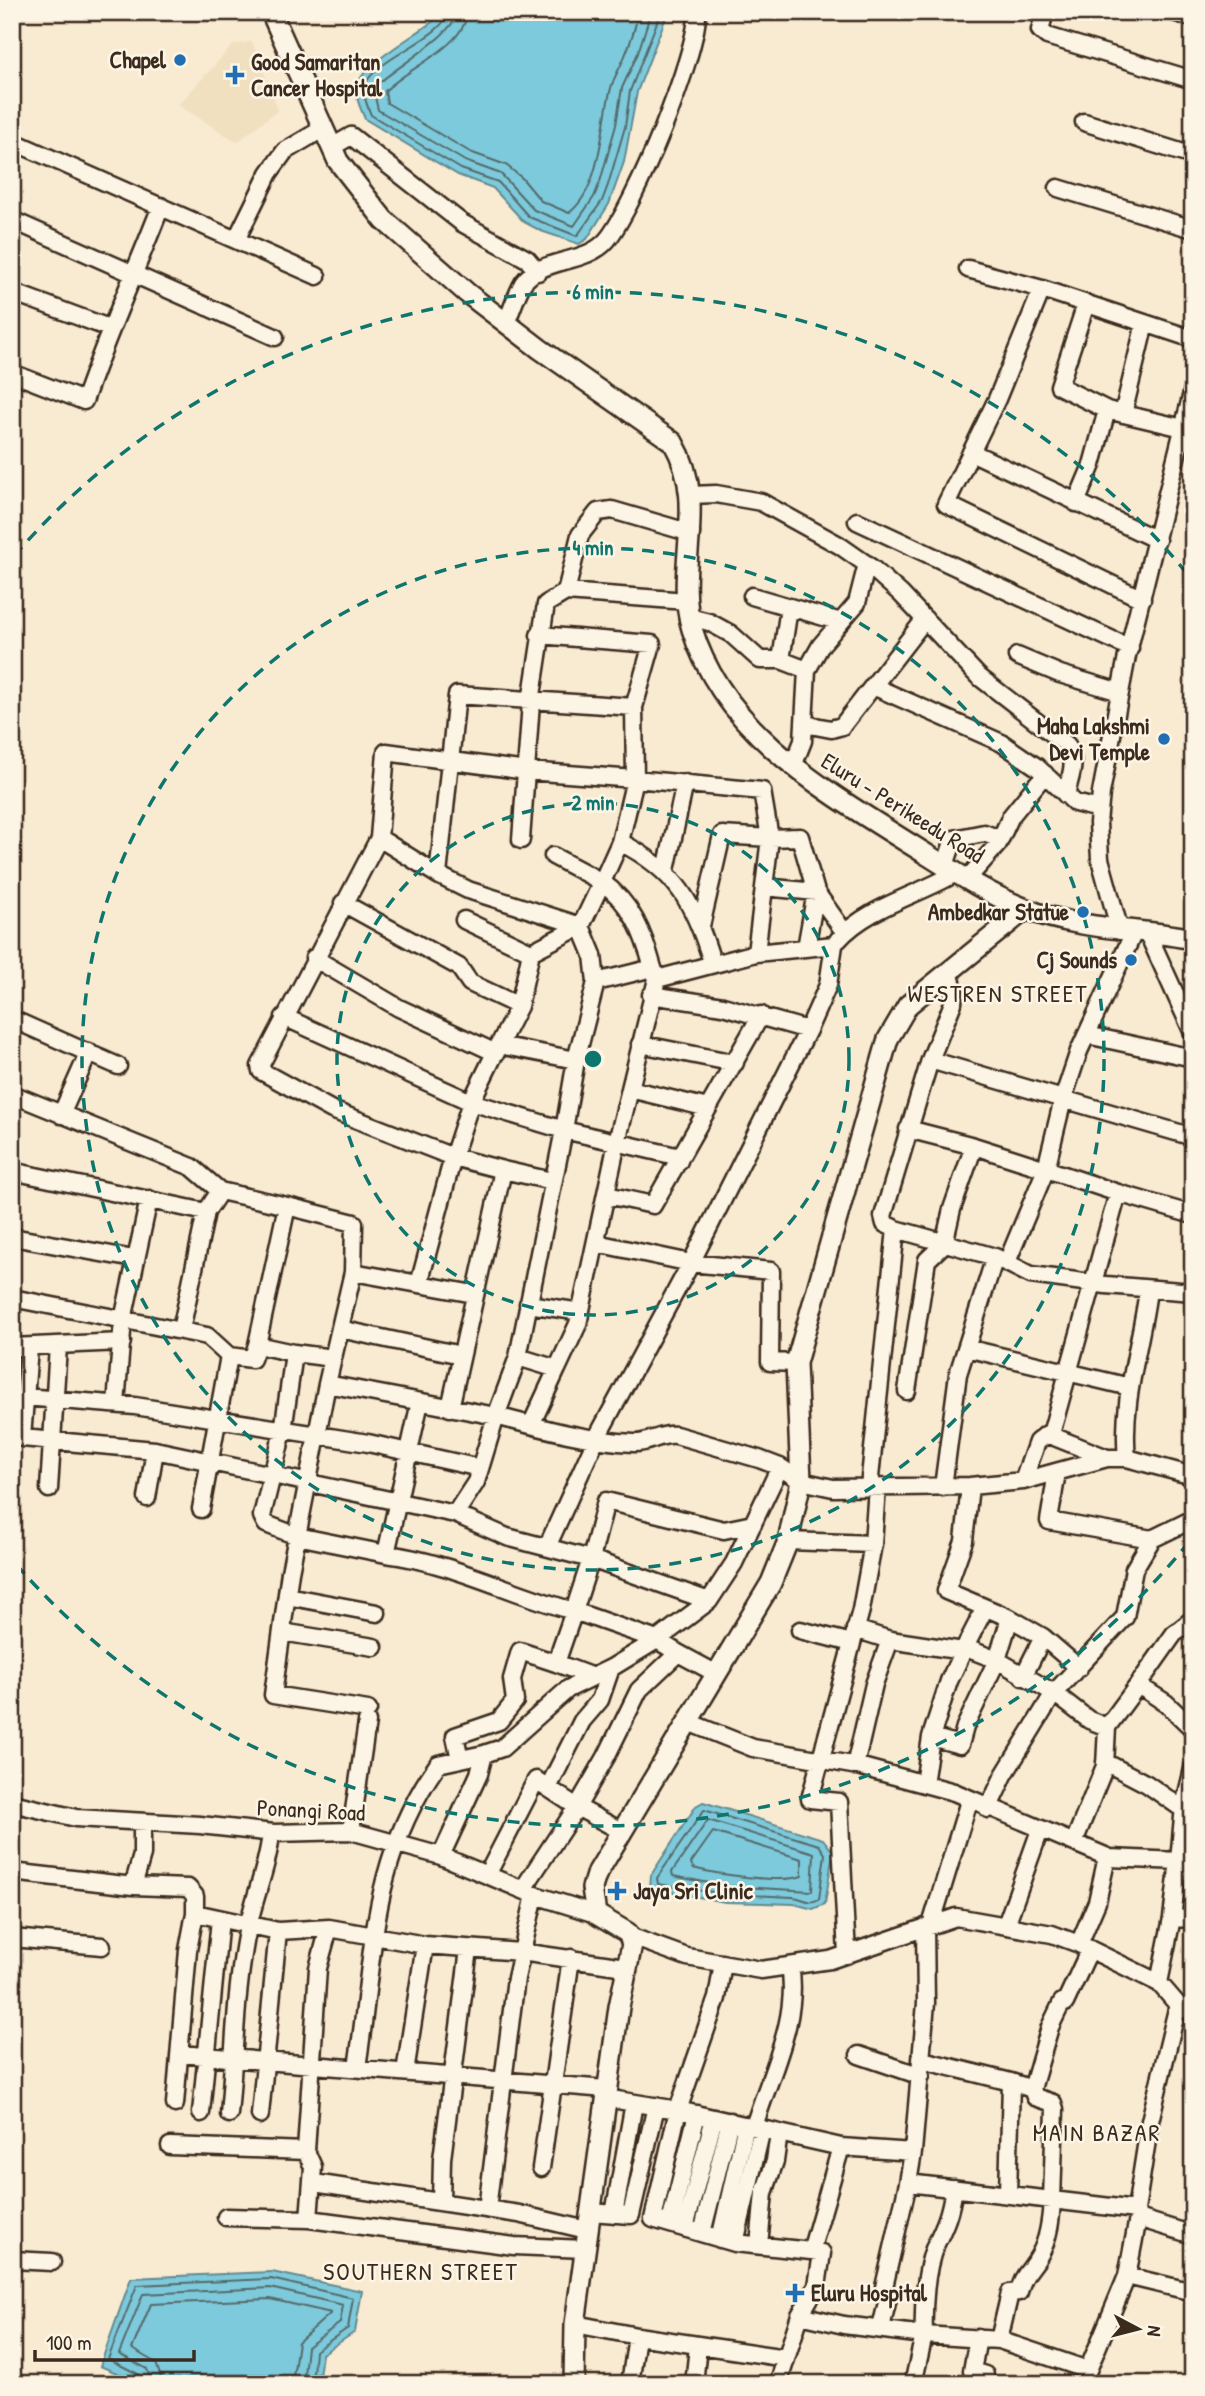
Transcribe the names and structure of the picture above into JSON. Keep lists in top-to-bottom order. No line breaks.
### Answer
{"streets":{"main road":["Eluru - Perikeedu Road"],"street":["Ponangi Road"]},"districts":["WESTREN STREET","MAIN BAZAR","SOUTHERN STREET"],"places":{"other":["Chapel","Maha Lakshmi Devi Temple","Ambedkar Statue","Cj Sounds"],"health":["Good Samaritan Cancer Hospital","Jaya Sri Clinic","Eluru Hospital"]},"scale_bar":"100 m","north":"right","rings":["6 min","4 min","2 min"]}
